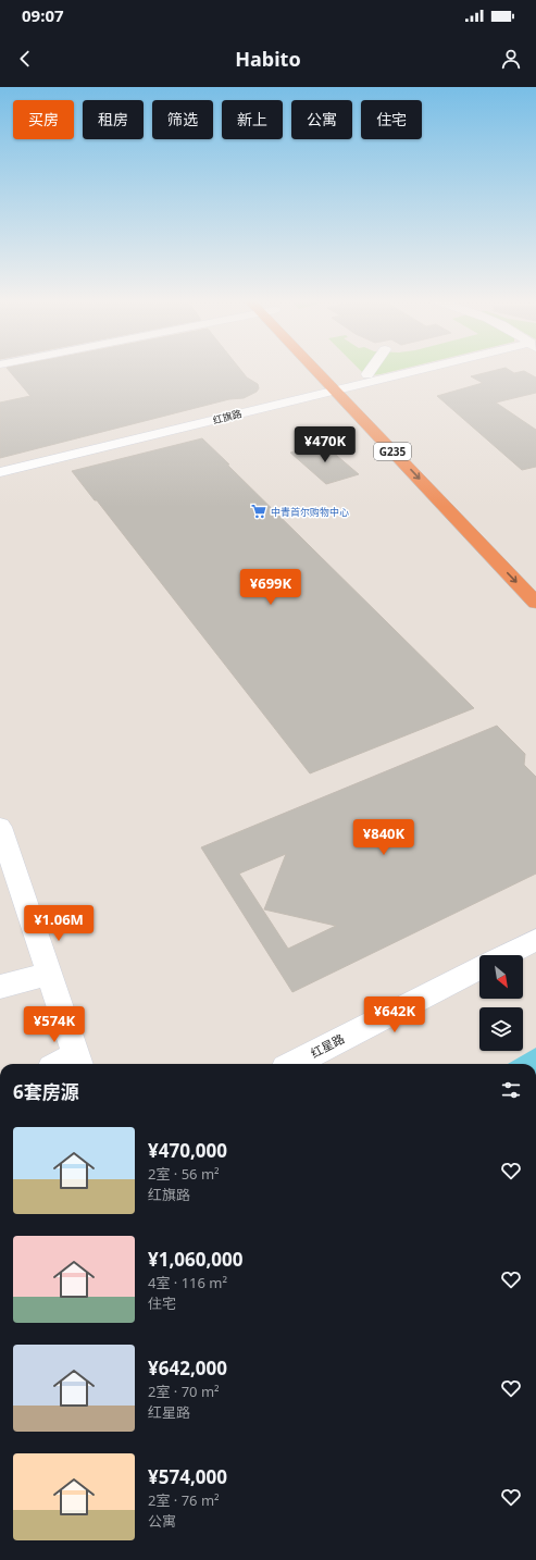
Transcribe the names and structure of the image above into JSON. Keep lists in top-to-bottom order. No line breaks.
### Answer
{"streets":{"highway":["G235"],"street":["红旗路","红星路"]},"crossings":[["红旗路","G235"]],"places":{"supermarket":["中青首尔购物中心"]},"north":"bottom right","page":{"status":"09:07","header":"Habito","chip":["买房","租房","筛选","新上","公寓","住宅"],"price":["¥470K","¥699K","¥840K","¥1.06M","¥642K","¥574K"],"heading":"6套房源","list":[{"name":"¥470,000","note":"2室 · 56 m² · 红旗路"},{"name":"¥1,060,000","note":"4室 · 116 m² · 住宅"},{"name":"¥642,000","note":"2室 · 70 m² · 红星路"},{"name":"¥574,000","note":"2室 · 76 m² · 公寓"}]}}
